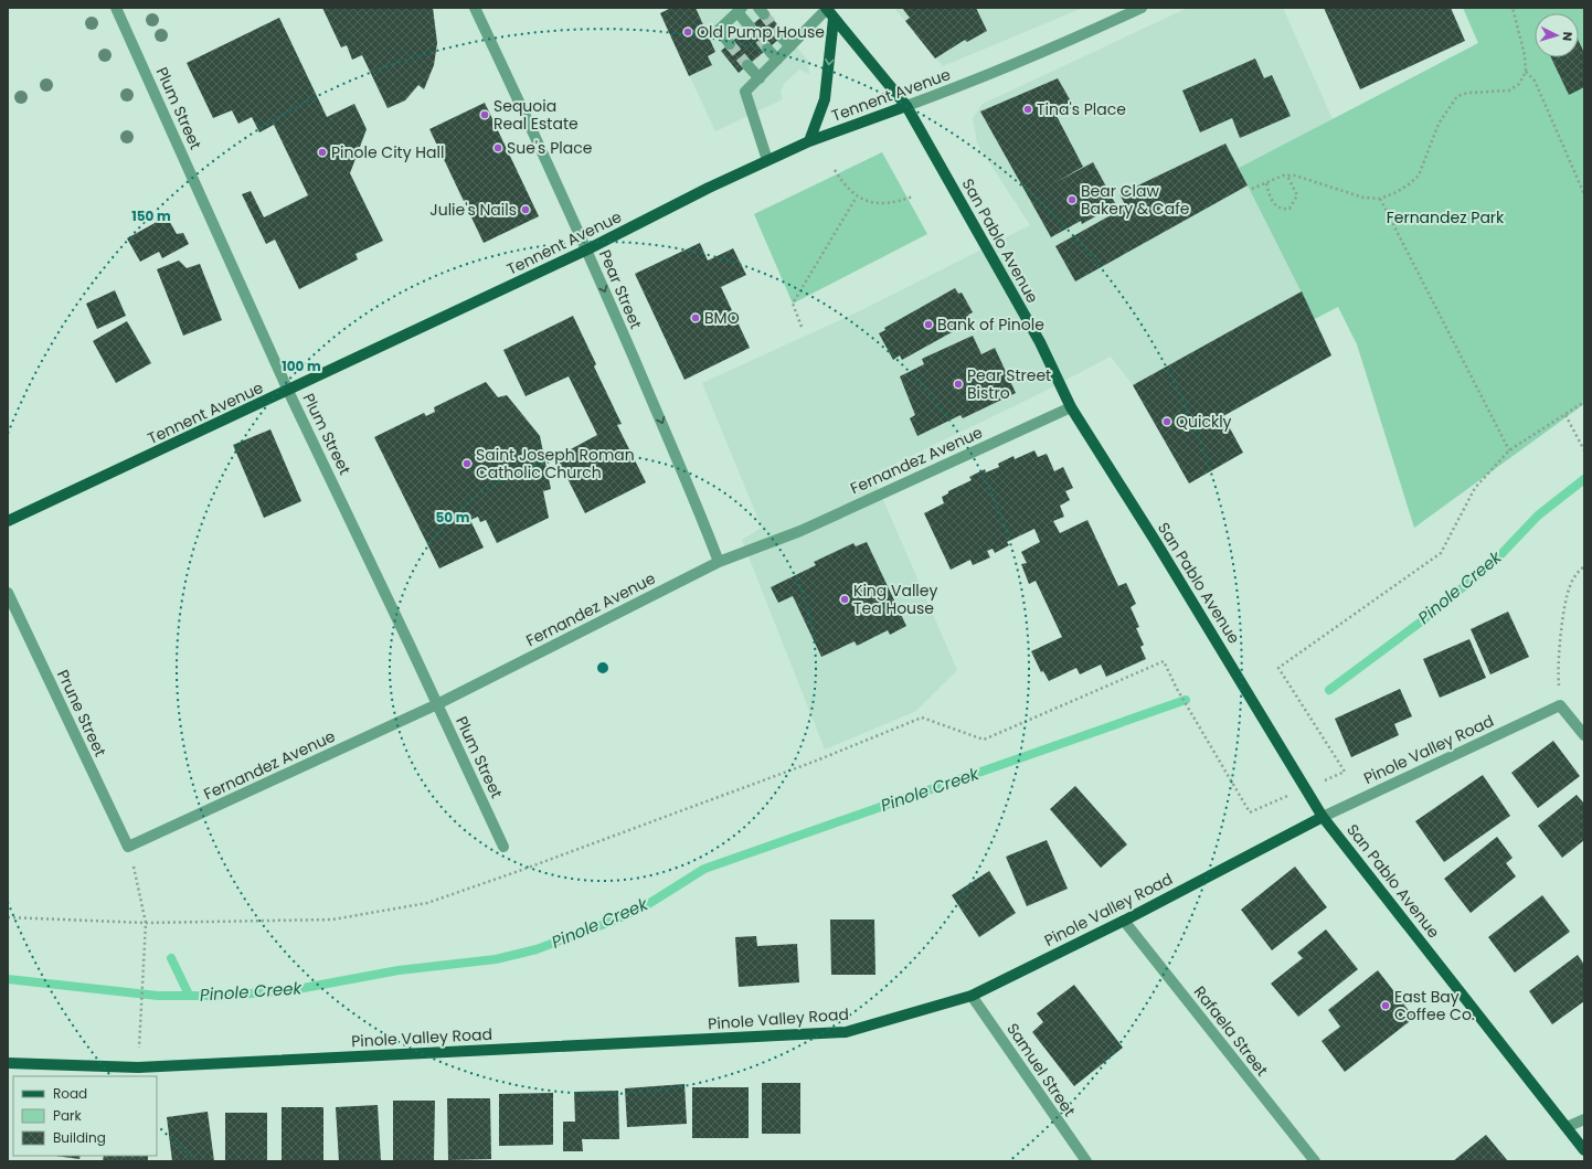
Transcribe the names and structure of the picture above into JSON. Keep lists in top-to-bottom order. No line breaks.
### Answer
{"streets":{"main road":["Tennent Avenue","San Pablo Avenue","Pinole Valley Road"],"street":["Plum Street","Pear Street","Fernandez Avenue","Prune Street","Rafaela Street","Samuel Street"]},"crossings":[["Tennent Avenue","Plum Street"],["Tennent Avenue","San Pablo Avenue"],["Tennent Avenue","Pear Street"],["Plum Street","Fernandez Avenue"],["San Pablo Avenue","Fernandez Avenue"],["San Pablo Avenue","Pinole Valley Road"],["Pear Street","Fernandez Avenue"],["Fernandez Avenue","Prune Street"],["Pinole Valley Road","Rafaela Street"],["Pinole Valley Road","Samuel Street"]],"one_way":["Pear Street"],"water":["Pinole Creek"],"parks":["Fernandez Park"],"places":["Old Pump House","Tina's Place","Sequoia Real Estate","Sue's Place","Pinole City Hall","Bear Claw Bakery & Cafe","Julie's Nails","BMO","Bank of Pinole","Pear Street Bistro","Quickly","Saint Joseph Roman Catholic Church","King Valley Tea House","East Bay Coffee Co."],"legend":["Road","Park","Building"],"north":"right","rings":["150 m","100 m","50 m"]}
